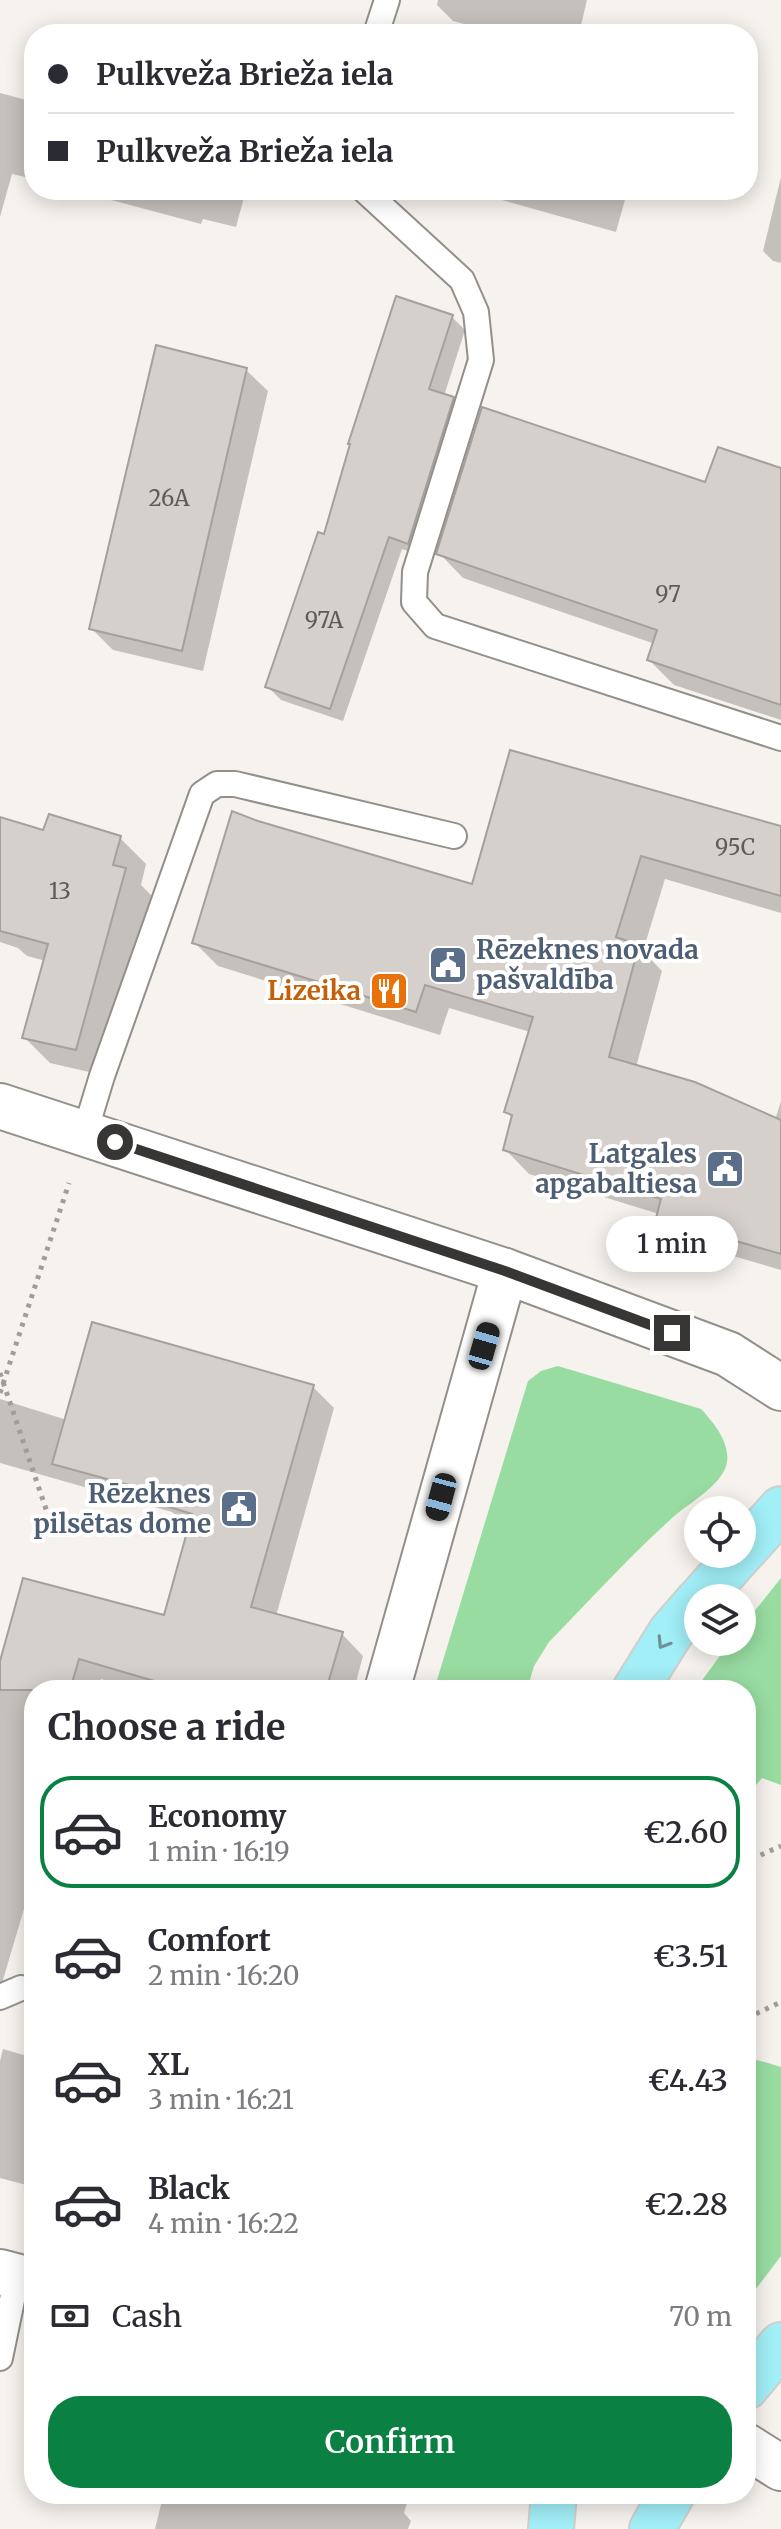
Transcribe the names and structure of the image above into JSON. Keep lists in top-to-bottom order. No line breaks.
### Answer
{"places":{"public building":["Rēzeknes novada pašvaldība","Latgales apgabaltiesa","Rēzeknes pilsētas dome"],"restaurant":["Lizeika"]},"house_numbers":["26A","97","97A","95C","13"],"page":{"banner":["Pulkveža Brieža iela","Pulkveža Brieža iela"],"bubble":"1 min","heading":"Choose a ride","list":[{"name":"Economy","note":"1 min · 16:19","value":"€2.60"},{"name":"Comfort","note":"2 min · 16:20","value":"€3.51"},{"name":"XL","note":"3 min · 16:21","value":"€4.43"},{"name":"Black","note":"4 min · 16:22","value":"€2.28"}],"pay":["Cash","70 m"],"buttons":"Confirm"}}
